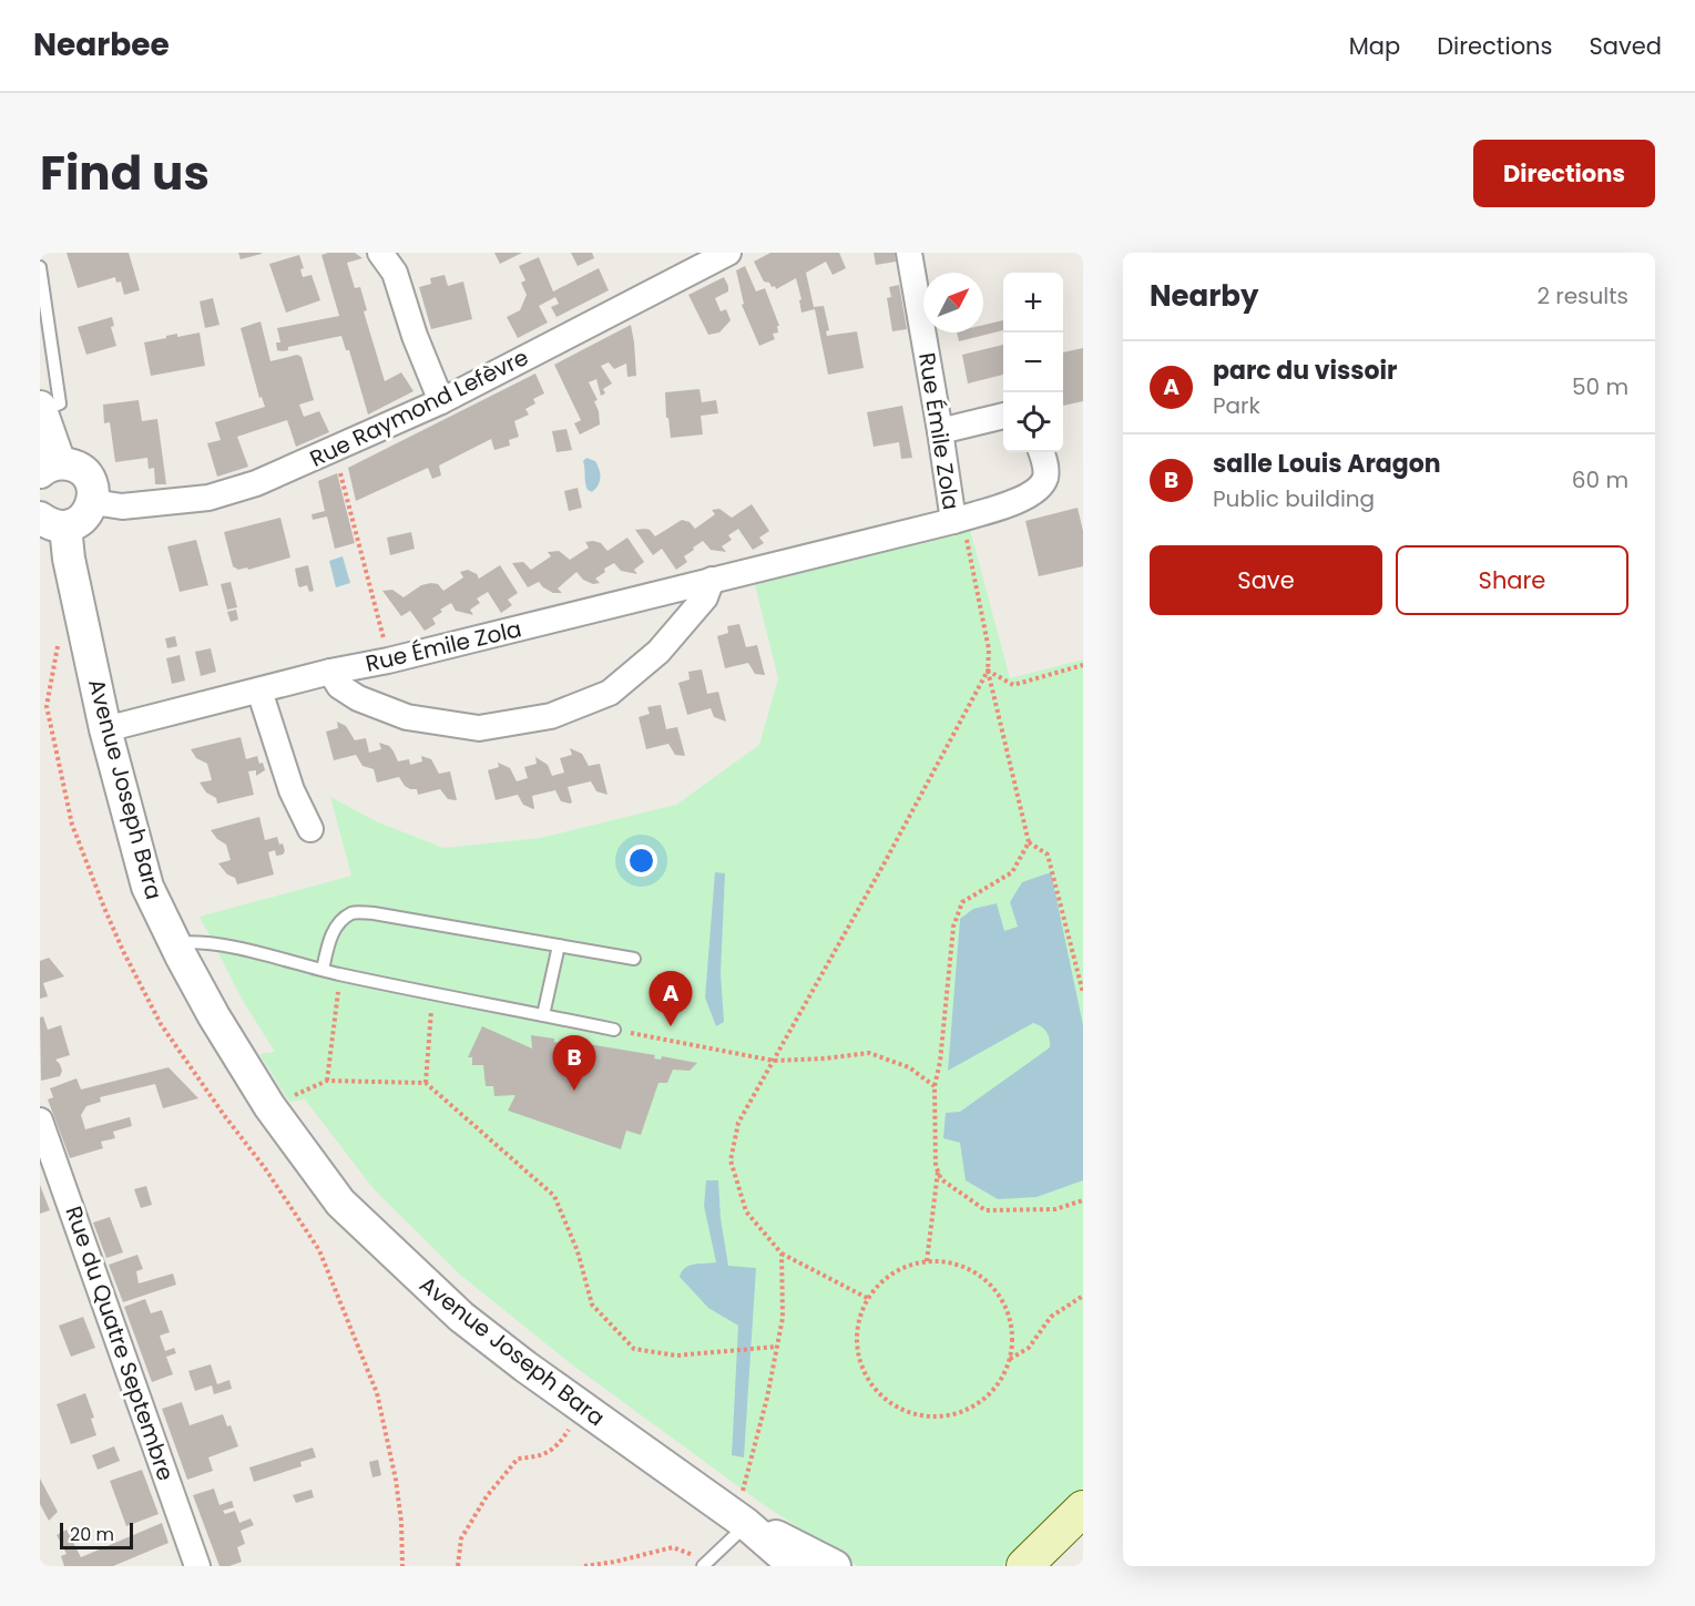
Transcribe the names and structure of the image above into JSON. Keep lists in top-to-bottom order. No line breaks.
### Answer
{"streets":{"street":["Rue Raymond Lefèvre","Rue Émile Zola","Avenue Joseph Bara","Rue du Quatre Septembre"]},"crossings":[["Rue Raymond Lefèvre","Avenue Joseph Bara"],["Rue Émile Zola","Avenue Joseph Bara"]],"scale_bar":"20 m","north":"top right","page":{"header":"Nearbee","nav":["Map","Directions","Saved"],"title":"Find us","buttons":["Directions",["Save","Share"]],"heading":["Nearby","2 results"],"map_buttons":["+","−"],"list":[{"mark":"A","name":"parc du vissoir","note":"Park","value":"50 m"},{"mark":"B","name":"salle Louis Aragon","note":"Public building","value":"60 m"}],"pins":["A","B"],"scale":"20 m"}}
